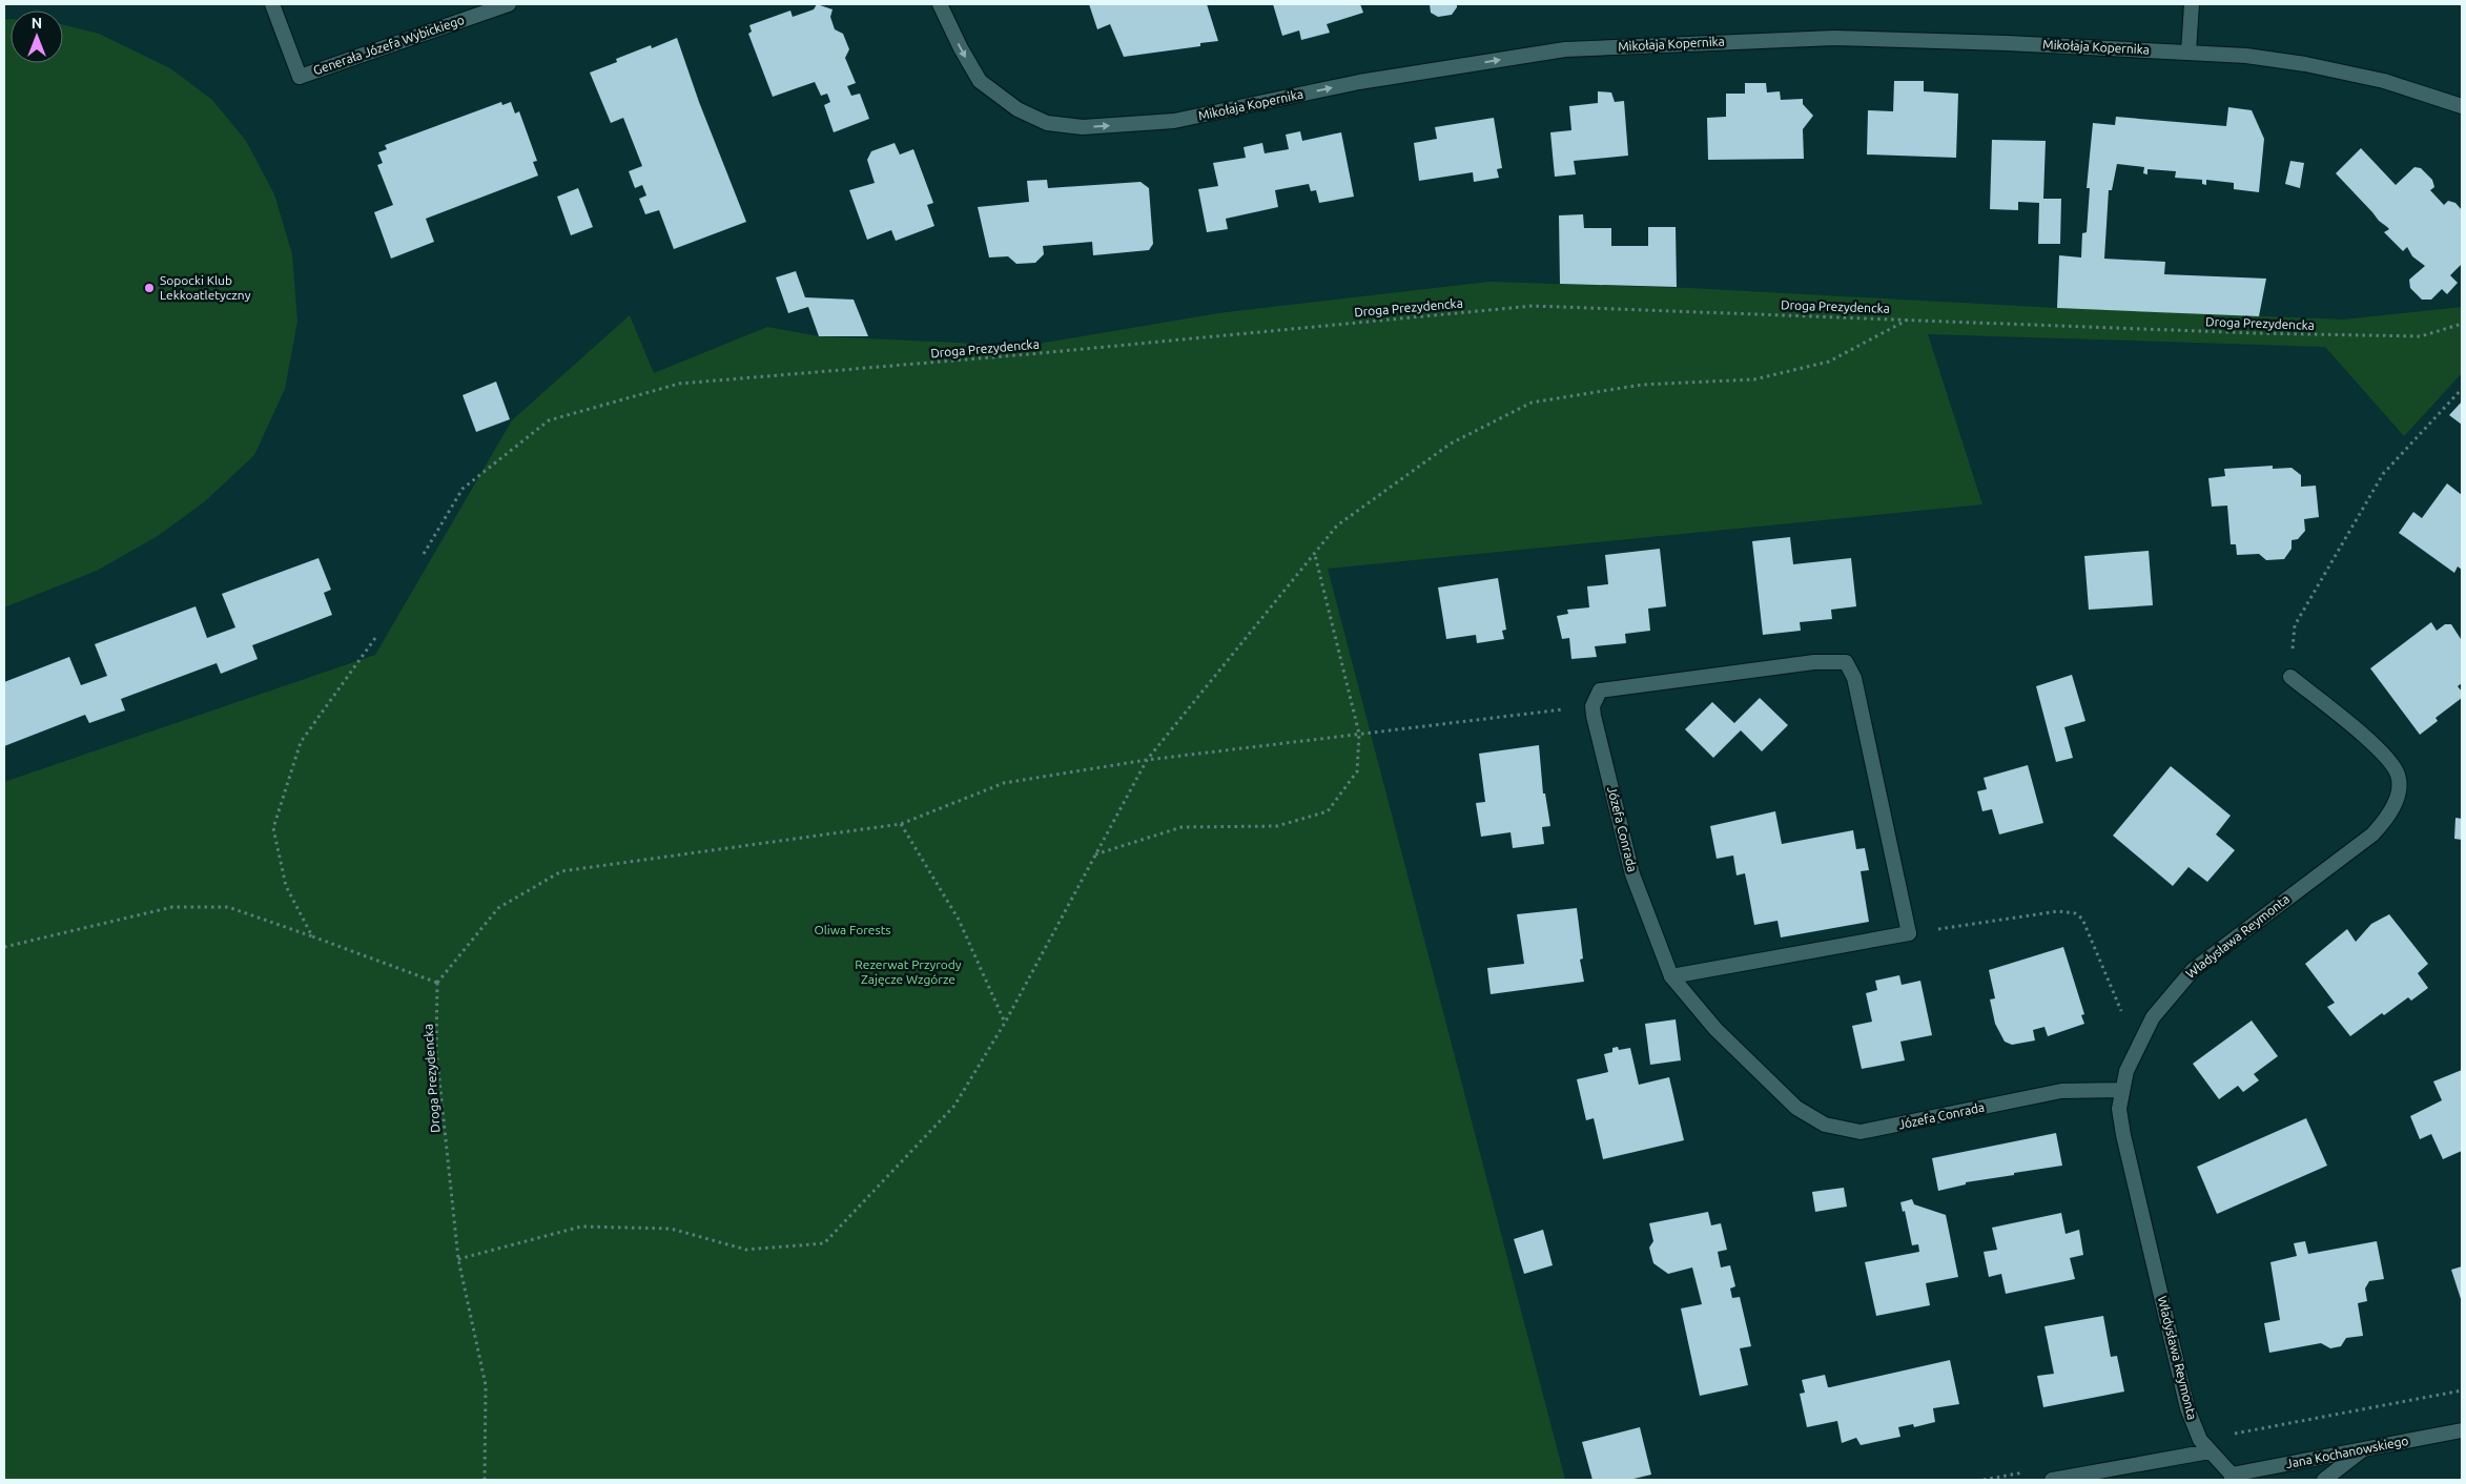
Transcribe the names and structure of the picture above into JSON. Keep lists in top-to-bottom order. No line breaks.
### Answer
{"streets":{"street":["Mikołaja Kopernika","Generała Józefa Wybickiego","Józefa Conrada","Władysława Reymonta","Jana Kochanowskiego"],"path":["Droga Prezydencka"]},"crossings":[["Józefa Conrada","Władysława Reymonta"],["Władysława Reymonta","Jana Kochanowskiego"]],"one_way":["Mikołaja Kopernika"],"parks":["Oliwa Forests","Rezerwat Przyrody Zajęcze Wzgórze"],"places":["Sopocki Klub Lekkoatletyczny"],"north":"top"}
